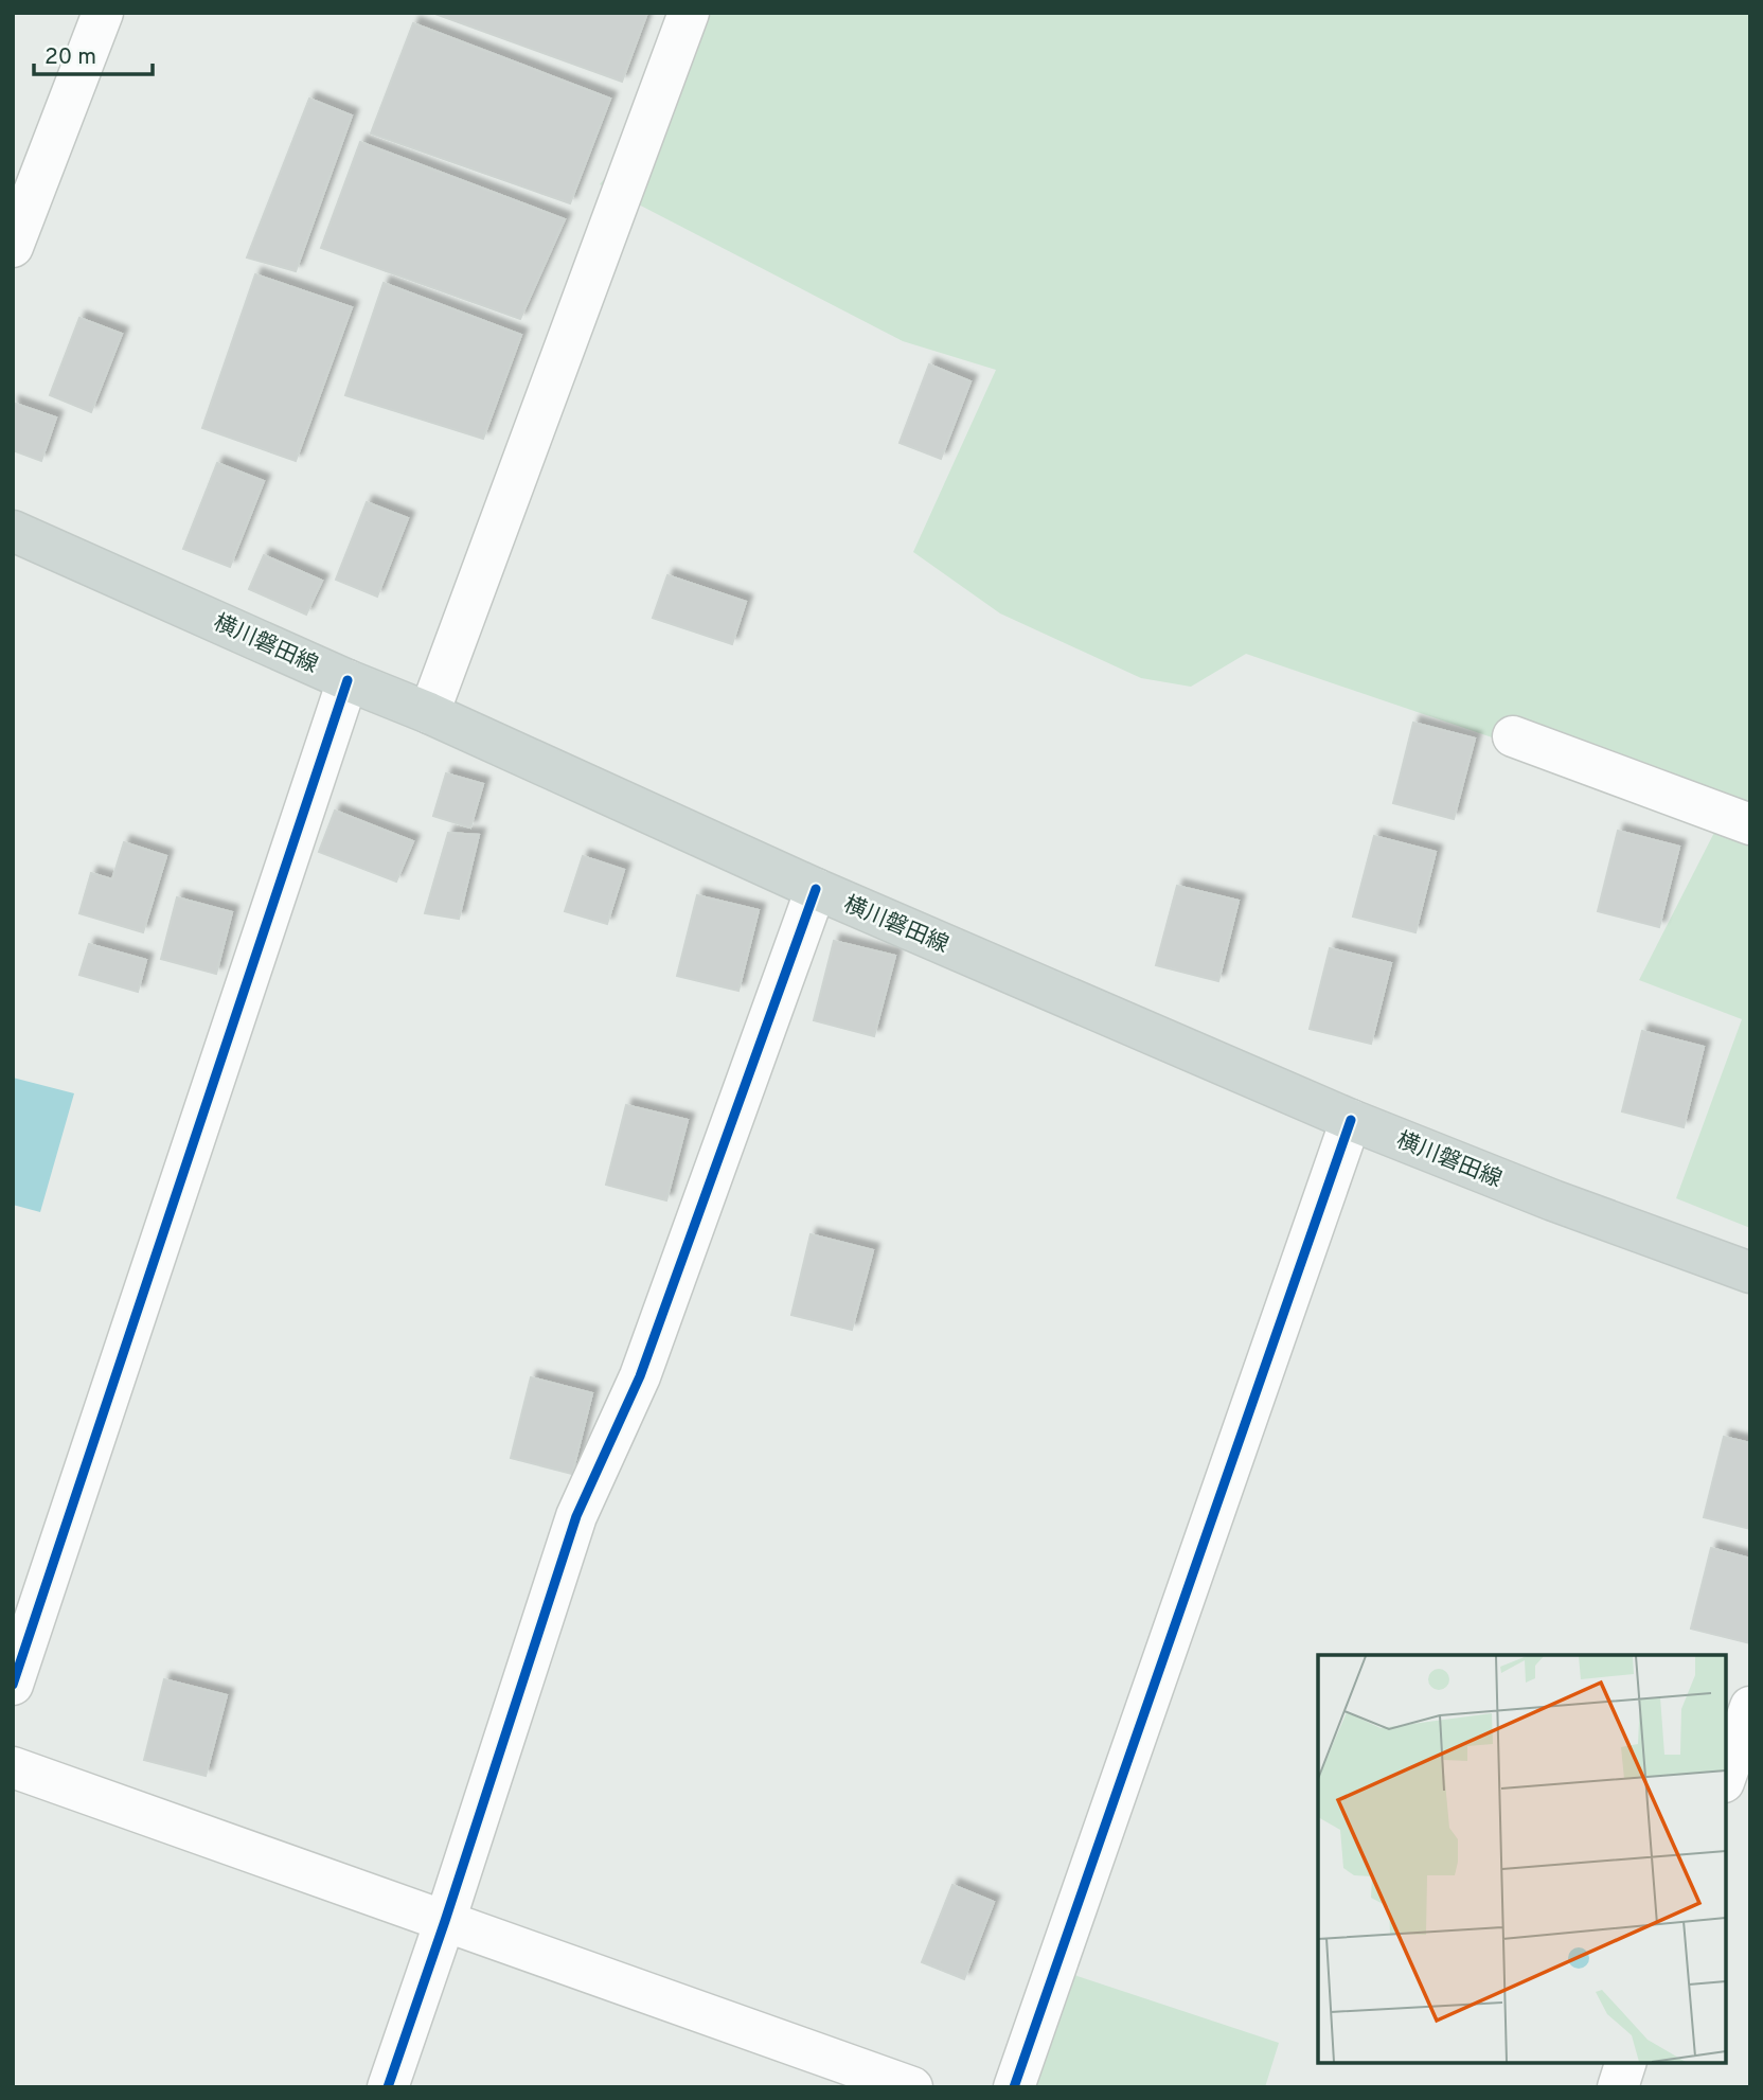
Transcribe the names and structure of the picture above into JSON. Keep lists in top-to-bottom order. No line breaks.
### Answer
{"streets":{"main road":["横川磐田線"]},"scale_bar":"20 m"}
